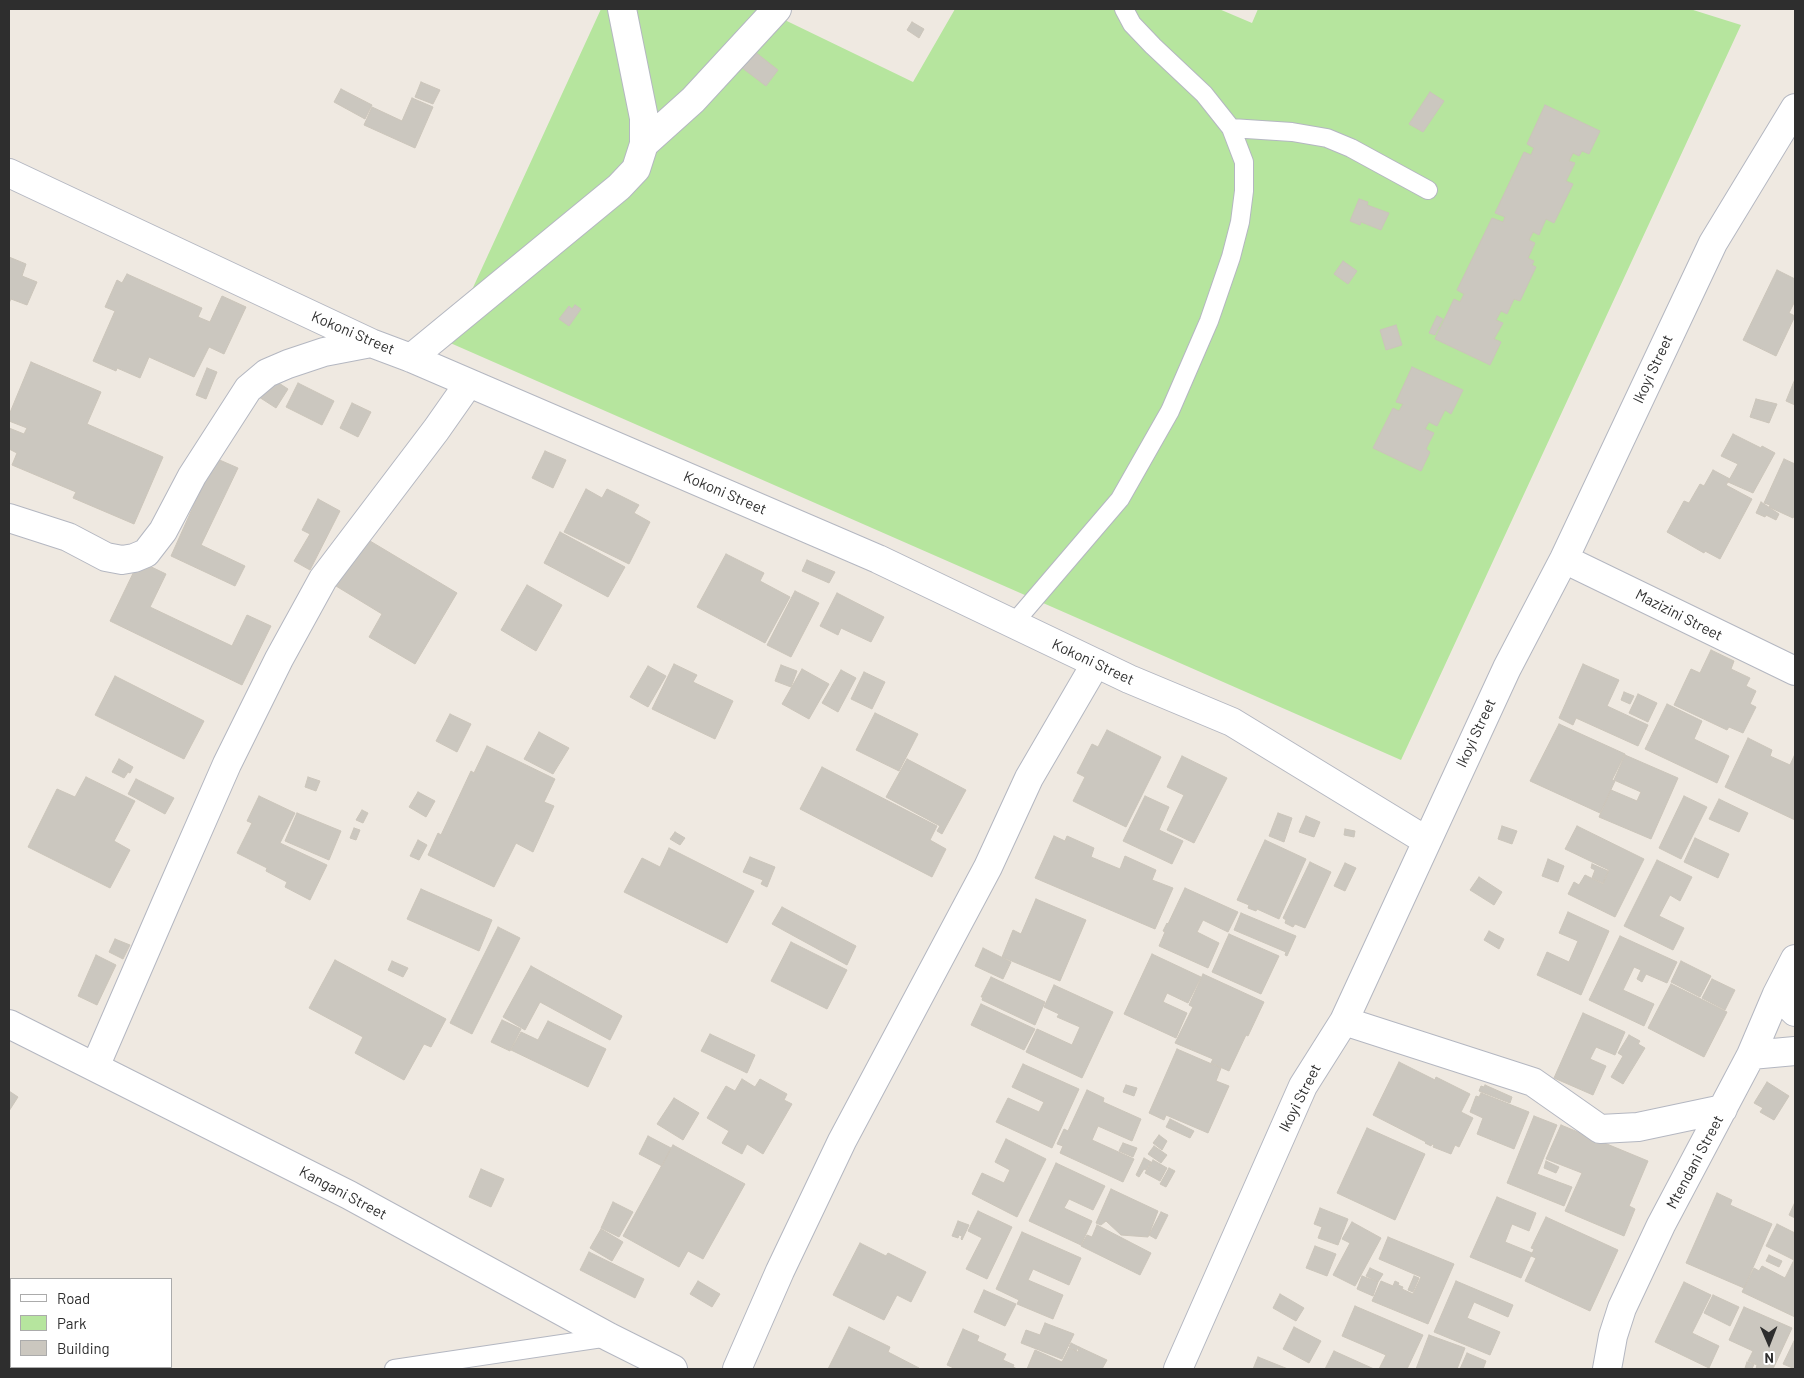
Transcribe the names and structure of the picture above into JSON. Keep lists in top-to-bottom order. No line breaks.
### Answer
{"streets":{"street":["Kokoni Street","Ikoyi Street","Mazizini Street","Mtendani Street","Kangani Street"]},"crossings":[["Kokoni Street","Ikoyi Street"],["Ikoyi Street","Mazizini Street"]],"legend":["Road","Park","Building"],"north":"bottom"}
